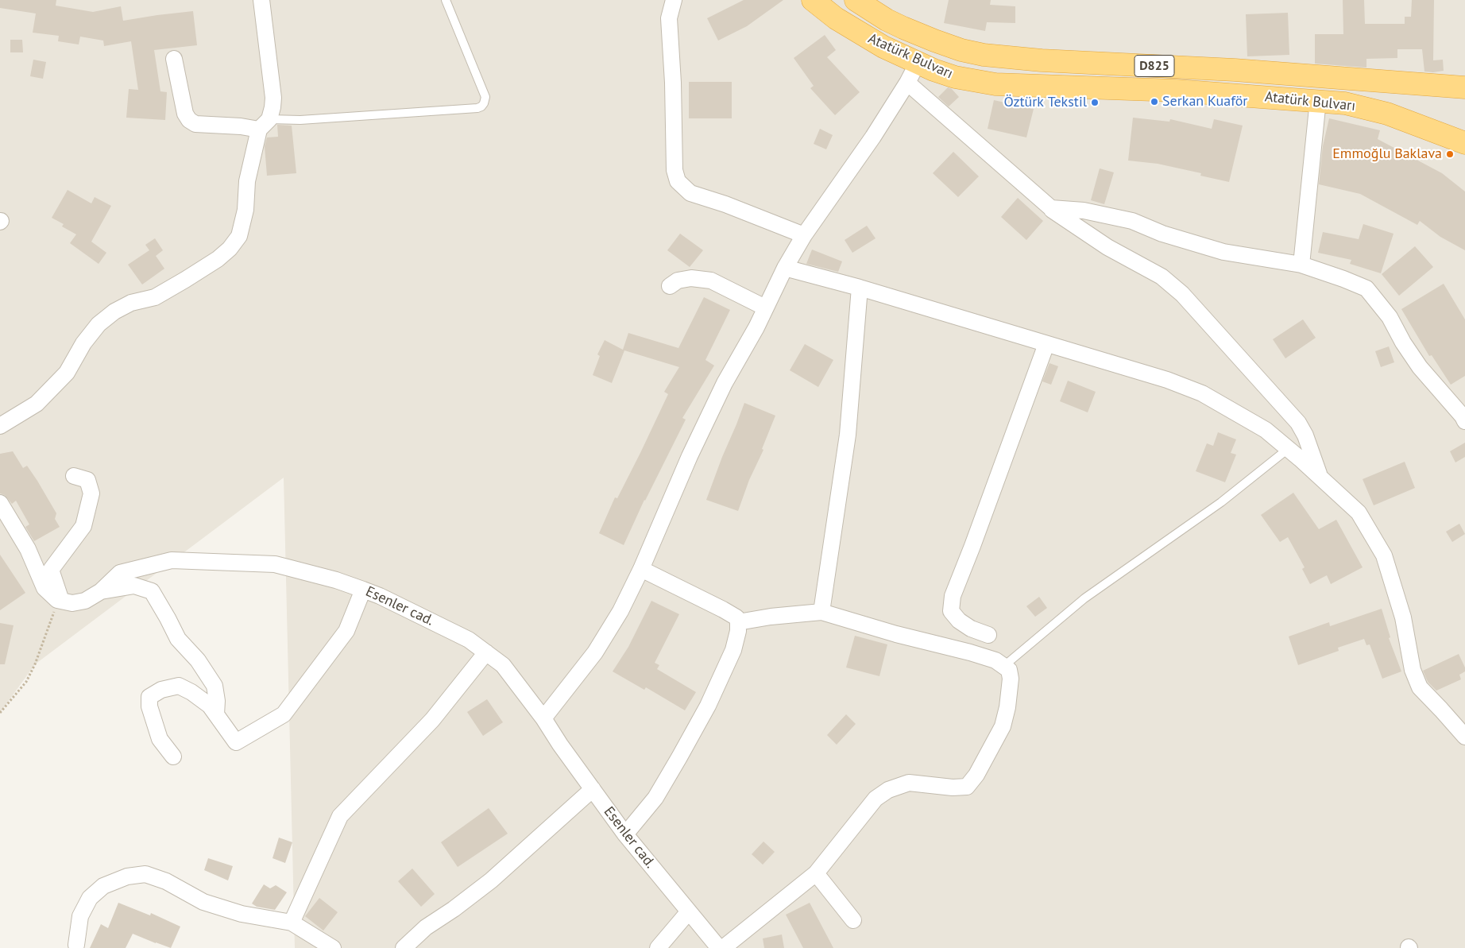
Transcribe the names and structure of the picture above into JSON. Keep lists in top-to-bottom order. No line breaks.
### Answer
{"streets":{"highway":["Atatürk Bulvarı","D825"],"street":["Esenler cad."]},"places":["Serkan Kuaför","Öztürk Tekstil","Emmoğlu Baklava"]}
